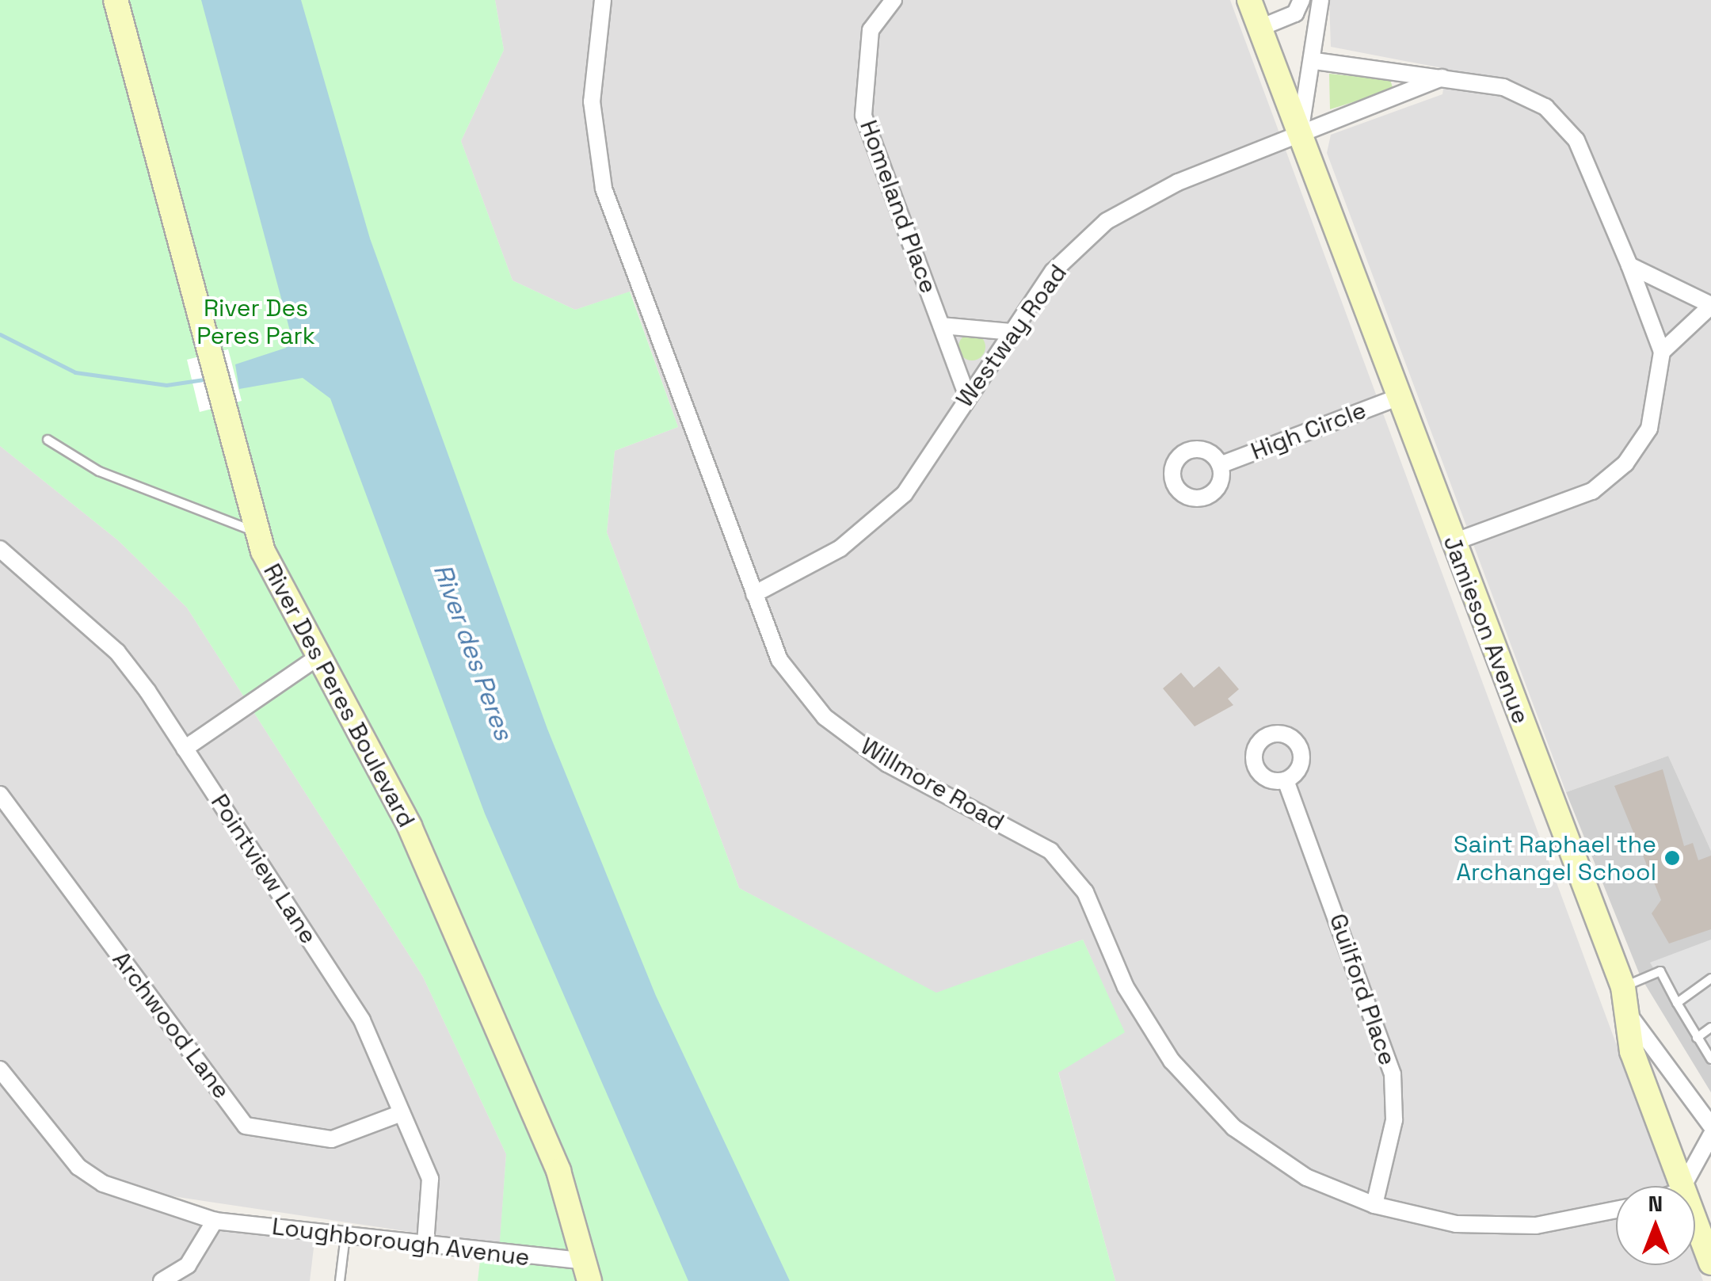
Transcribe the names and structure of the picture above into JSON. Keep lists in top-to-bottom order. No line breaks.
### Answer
{"streets":{"main road":["Jamieson Avenue","River Des Peres Boulevard"],"street":["Homeland Place","Westway Road","High Circle","Willmore Road","Pointview Lane","Guilford Place","Archwood Lane","Loughborough Avenue"]},"crossings":[["Homeland Place","Westway Road"],["Westway Road","Jamieson Avenue"],["Westway Road","Willmore Road"],["High Circle","Jamieson Avenue"],["River Des Peres Boulevard","Loughborough Avenue"],["Willmore Road","Guilford Place"],["Pointview Lane","Archwood Lane"],["Pointview Lane","Loughborough Avenue"]],"water":["River des Peres"],"parks":["River Des Peres Park"],"places":["Saint Raphael the Archangel School"],"north":"top"}
